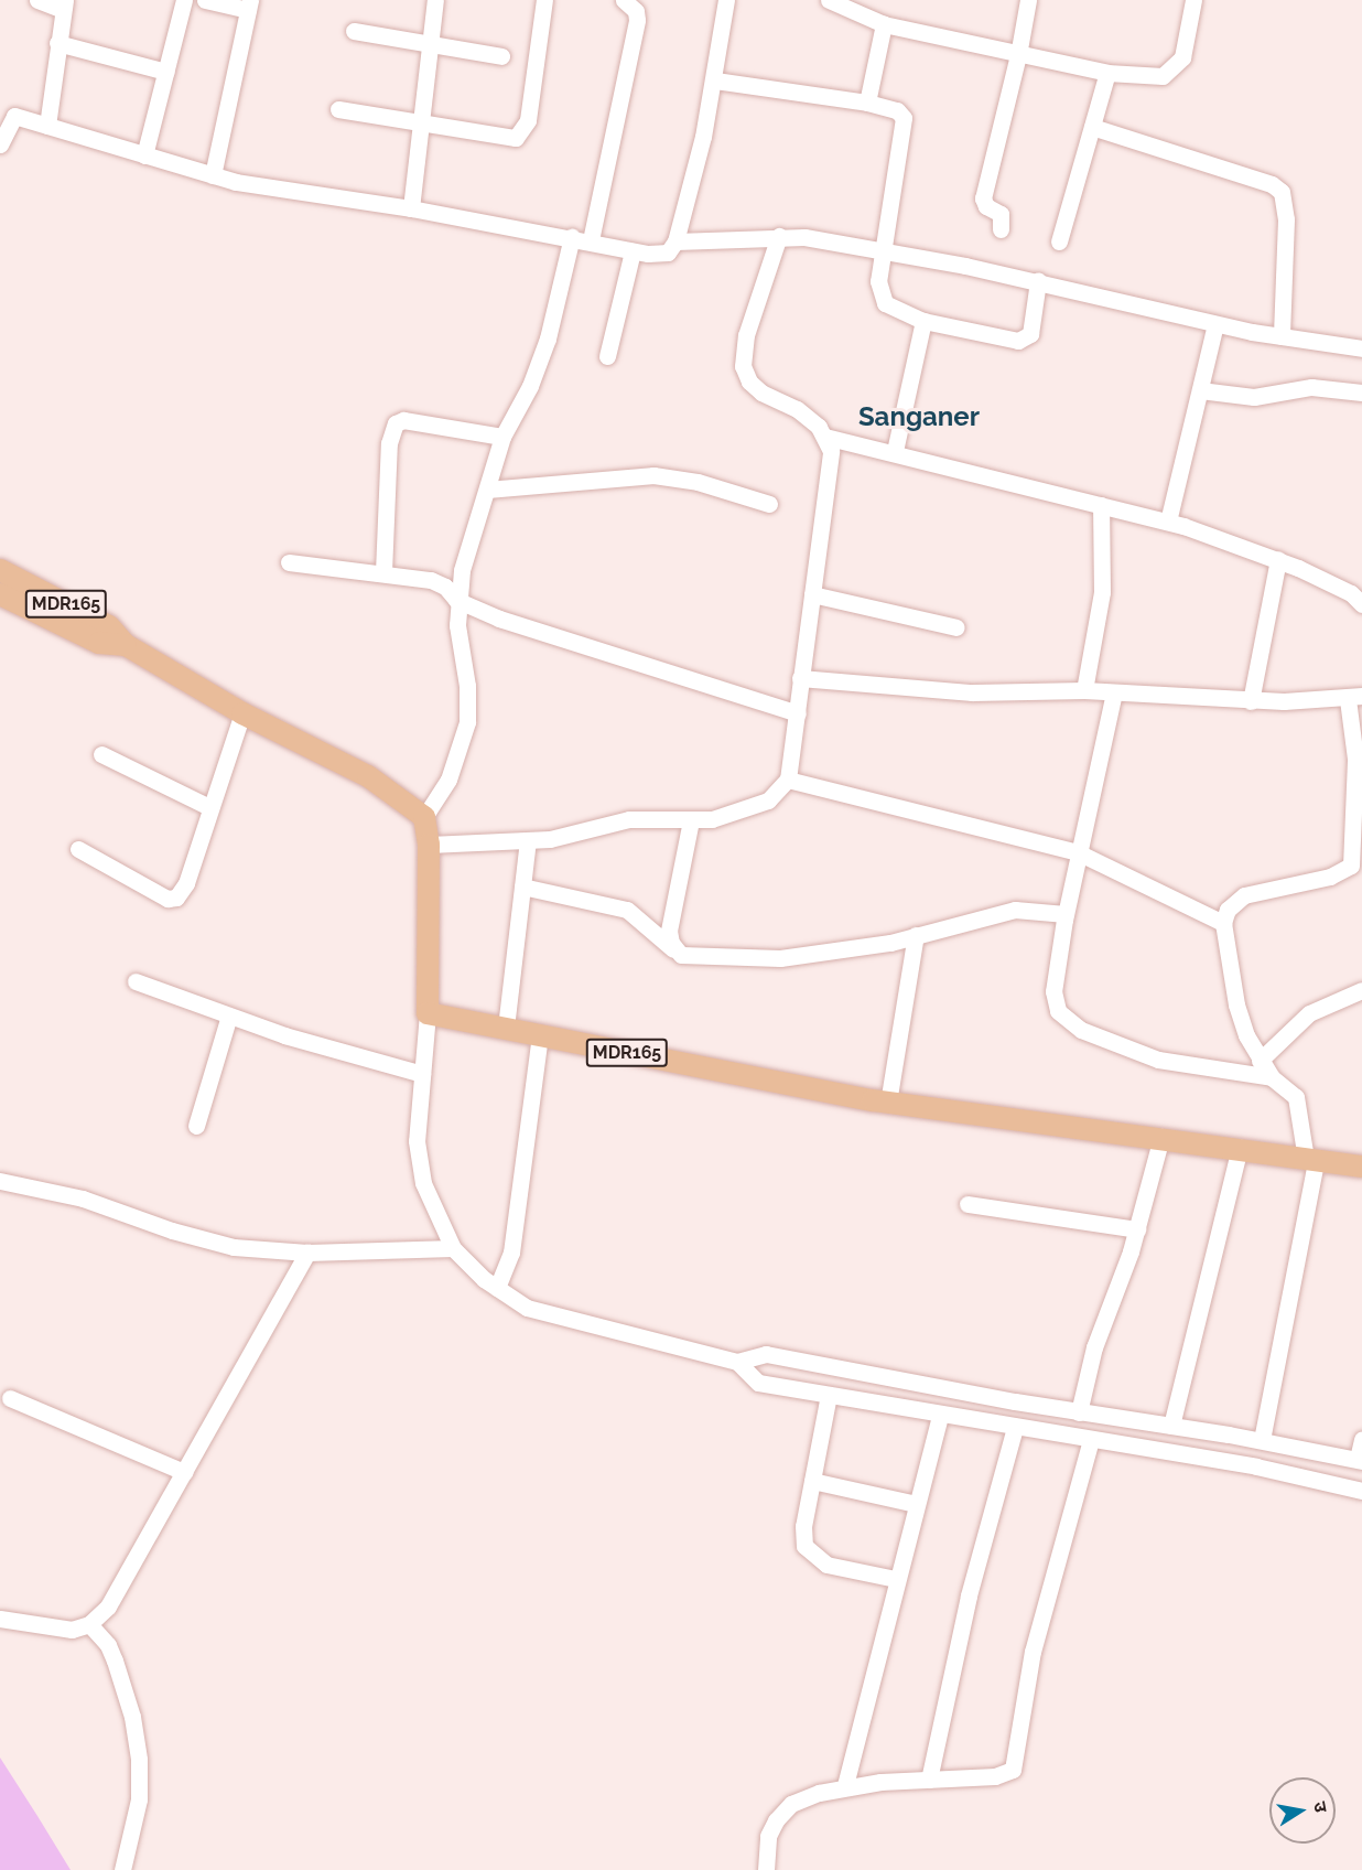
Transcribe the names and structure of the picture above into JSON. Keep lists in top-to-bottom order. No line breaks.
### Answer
{"streets":{"main road":["MDR165"]},"districts":["Sanganer"],"north":"right"}
